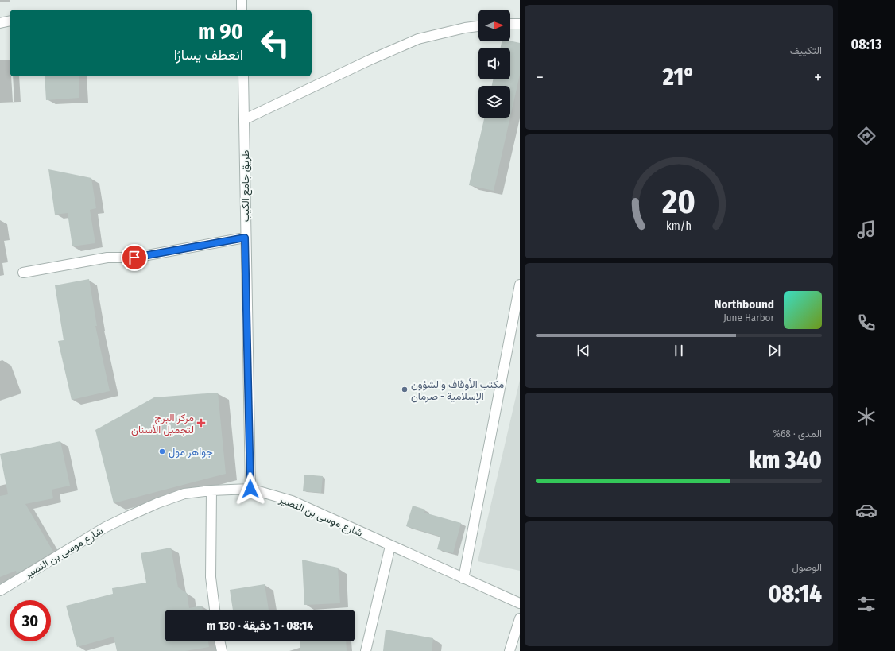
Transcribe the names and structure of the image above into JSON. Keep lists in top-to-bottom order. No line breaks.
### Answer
{"streets":{"street":["طريق جامع الكيب","شارع موسى بن النصير"]},"crossings":[["طريق جامع الكيب","شارع موسى بن النصير"]],"places":{"other":["مكتب الأوقاف والشؤون الإسلامية - صرمان","جواهر مول"],"health":["مركز البرج لتجميل الأسنان"]},"north":"right","page":{"tabs":"08:13","tile":["التكييف",["المدى · 68%","340 km"],["الوصول","08:14"]],"turn":["90 m","انعطف يسارًا"],"heat":["−","21°","+"],"song":["Northbound","June Harbor"],"limit":"30","trip":"08:14 · 1 دقيقة · 130 m","gauge":["20","km/h"]}}
